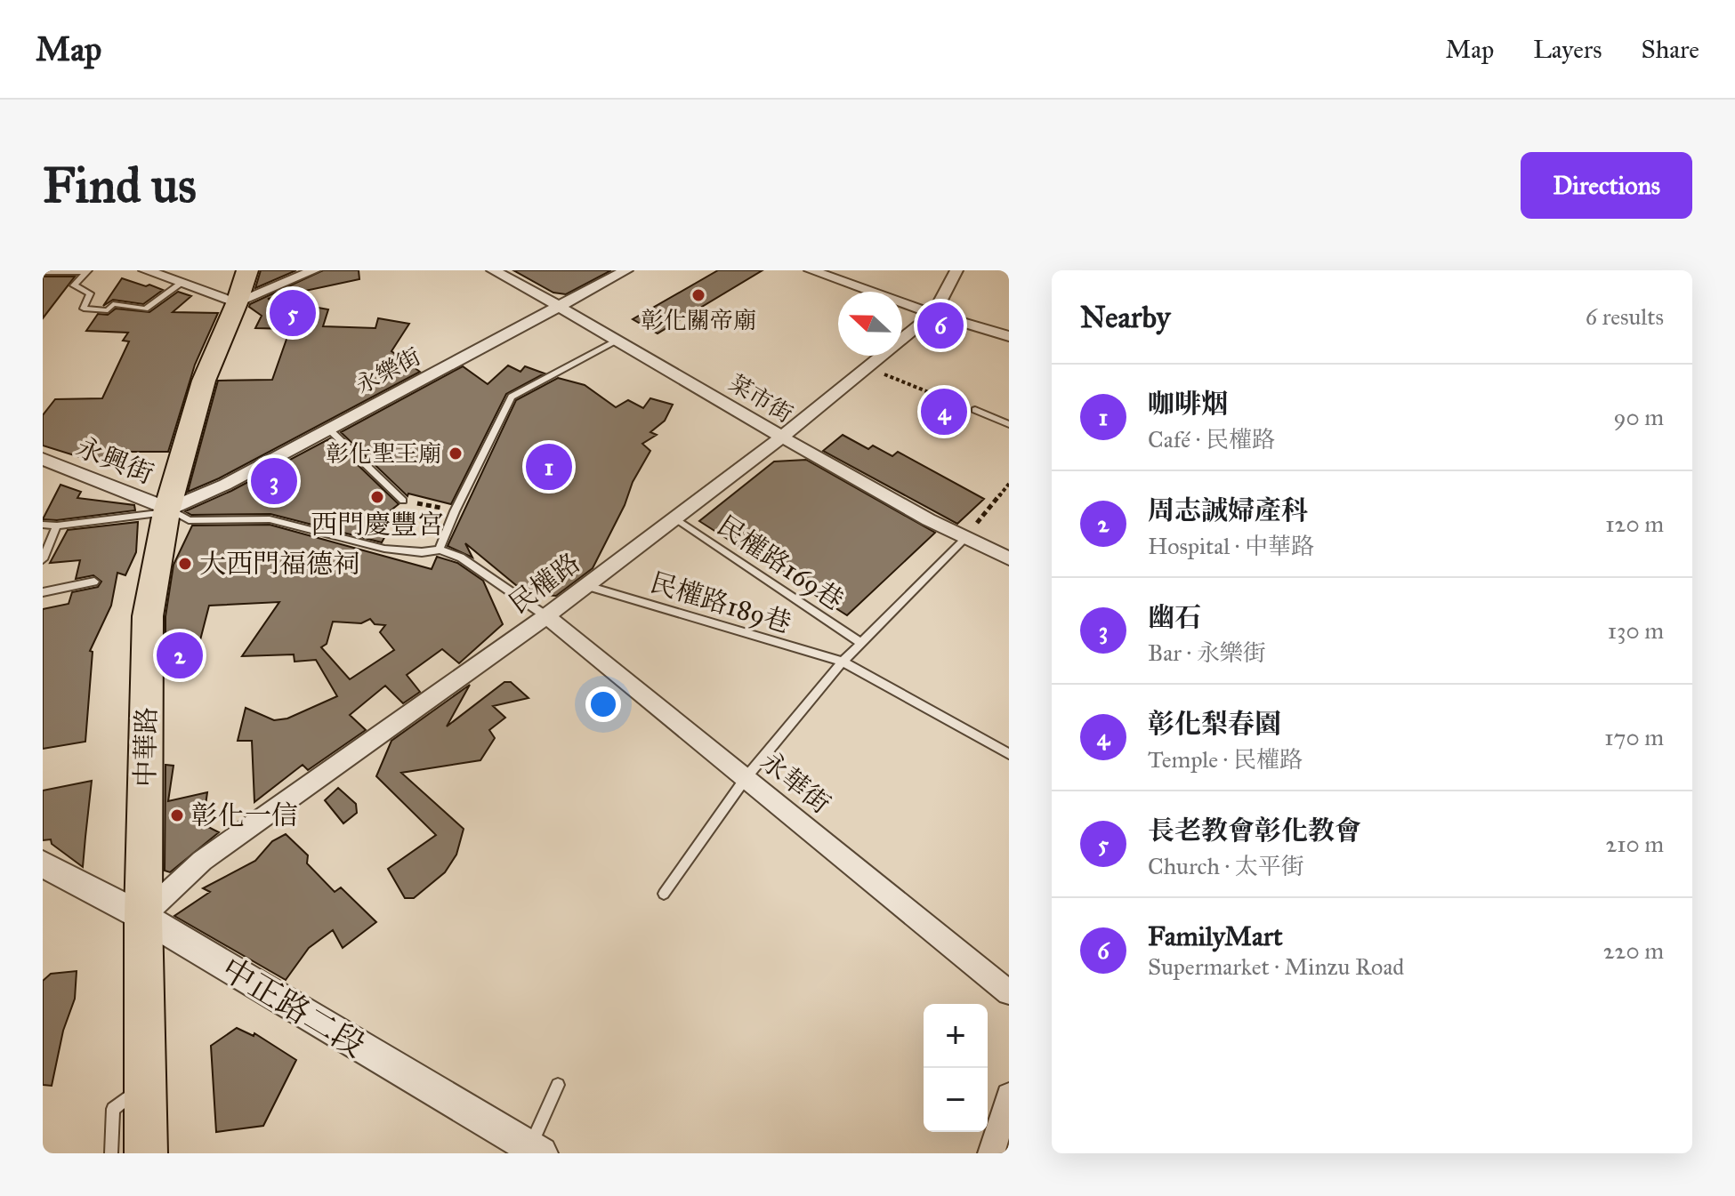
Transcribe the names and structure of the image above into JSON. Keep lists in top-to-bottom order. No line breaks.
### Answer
{"streets":{"main road":["中華路"],"street":["永樂街","菜市街","永興街","民權路","永華街","中正路二段"],"lane":["民權路169巷","民權路189巷"]},"crossings":[["永樂街","菜市街"],["永樂街","永興街"],["永樂街","中華路"],["菜市街","民權路"],["永興街","中華路"],["民權路169巷","民權路"],["民權路","民權路189巷"],["民權路","中華路"],["民權路","永華街"],["民權路","中正路二段"],["中華路","中正路二段"]],"places":["彰化關帝廟","彰化聖王廟","西門慶豐宮","大西門福德祠","彰化一信"],"north":"left","page":{"header":"Map","nav":["Map","Layers","Share"],"buttons":"Directions","title":"Find us","heading":["Nearby","6 results"],"pins":["5","6","4","1","3","2"],"list":[{"mark":"1","name":"咖啡烟","note":"Café · 民權路","value":"90 m"},{"mark":"2","name":"周志誠婦產科","note":"Hospital · 中華路","value":"120 m"},{"mark":"3","name":"幽石","note":"Bar · 永樂街","value":"130 m"},{"mark":"4","name":"彰化梨春園","note":"Temple · 民權路","value":"170 m"},{"mark":"5","name":"長老教會彰化教會","note":"Church · 太平街","value":"210 m"},{"mark":"6","name":"FamilyMart","note":"Supermarket · Minzu Road","value":"220 m"}],"map_buttons":["+","−"]}}
